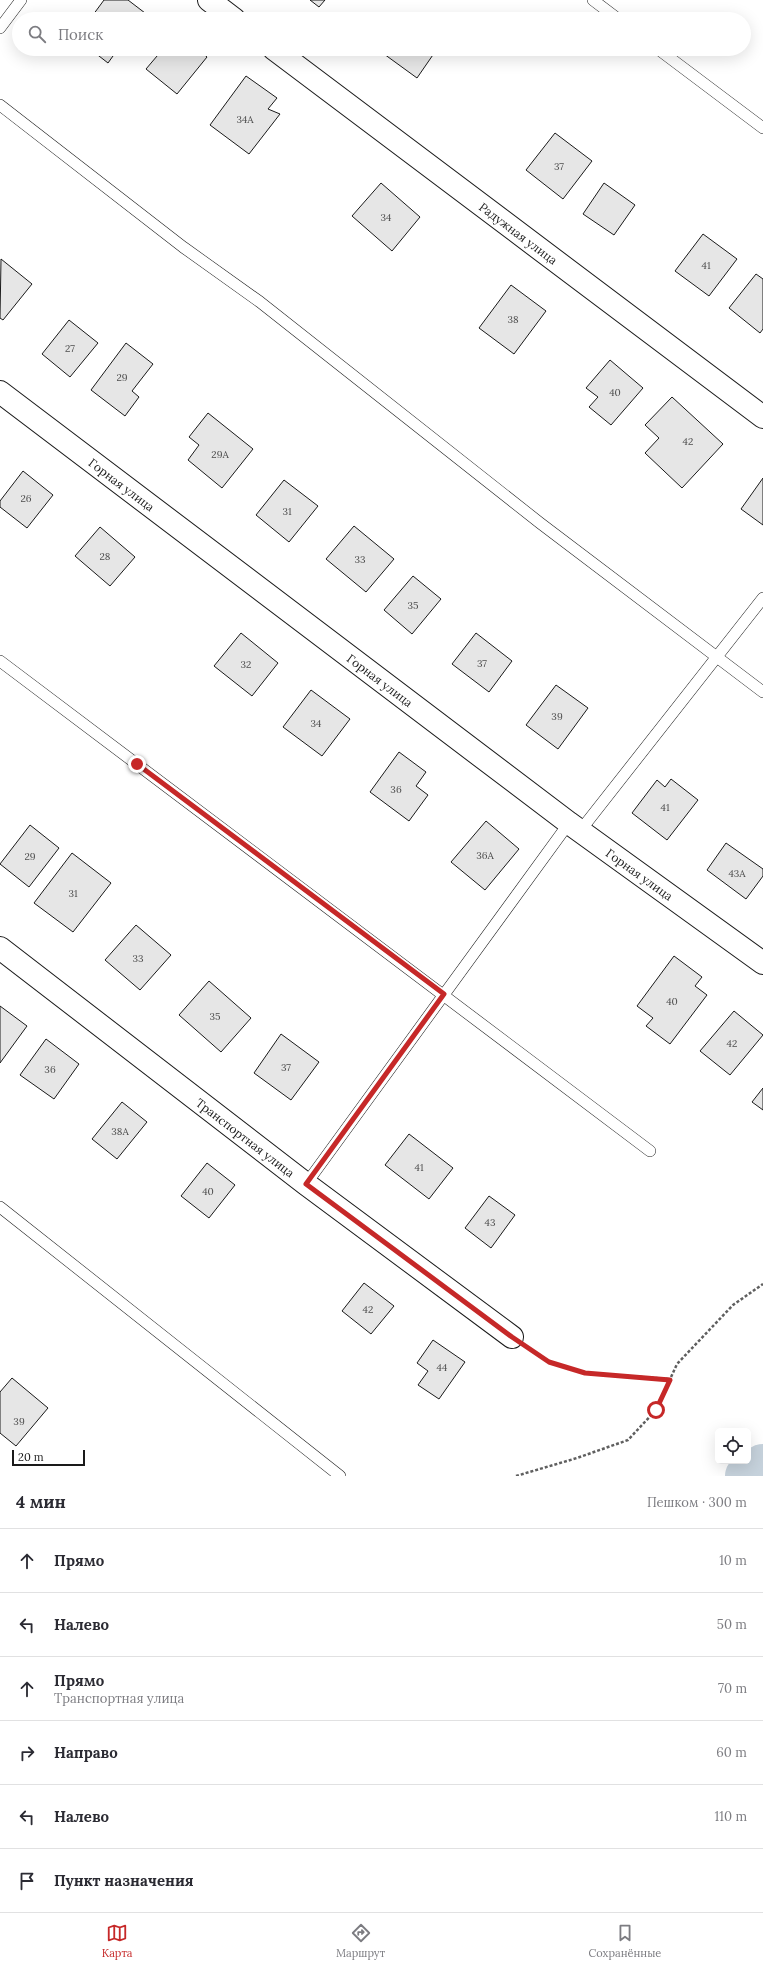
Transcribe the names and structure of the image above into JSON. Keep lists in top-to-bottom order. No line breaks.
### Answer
{"streets":{"street":["Радужная улица","Горная улица","Транспортная улица"]},"house_numbers":["34А","37","34","41","38","27","29","40","42","29А","26","31","28","33","35","37","32","39","34","36","41","36А","29","43А","31","33","40","35","42","37","36","38А","41","40","43","42","44","39"],"scale_bar":"20 m","page":{"search":"Поиск","scale":"20 m","heading":["4 мин","Пешком · 300 m"],"list":[["Прямо","10 m"],["Налево","50 m"],["Прямо","Транспортная улица","70 m"],["Направо","60 m"],["Налево","110 m"],"Пункт назначения"],"nav":["Карта","Маршрут","Сохранённые"]}}
